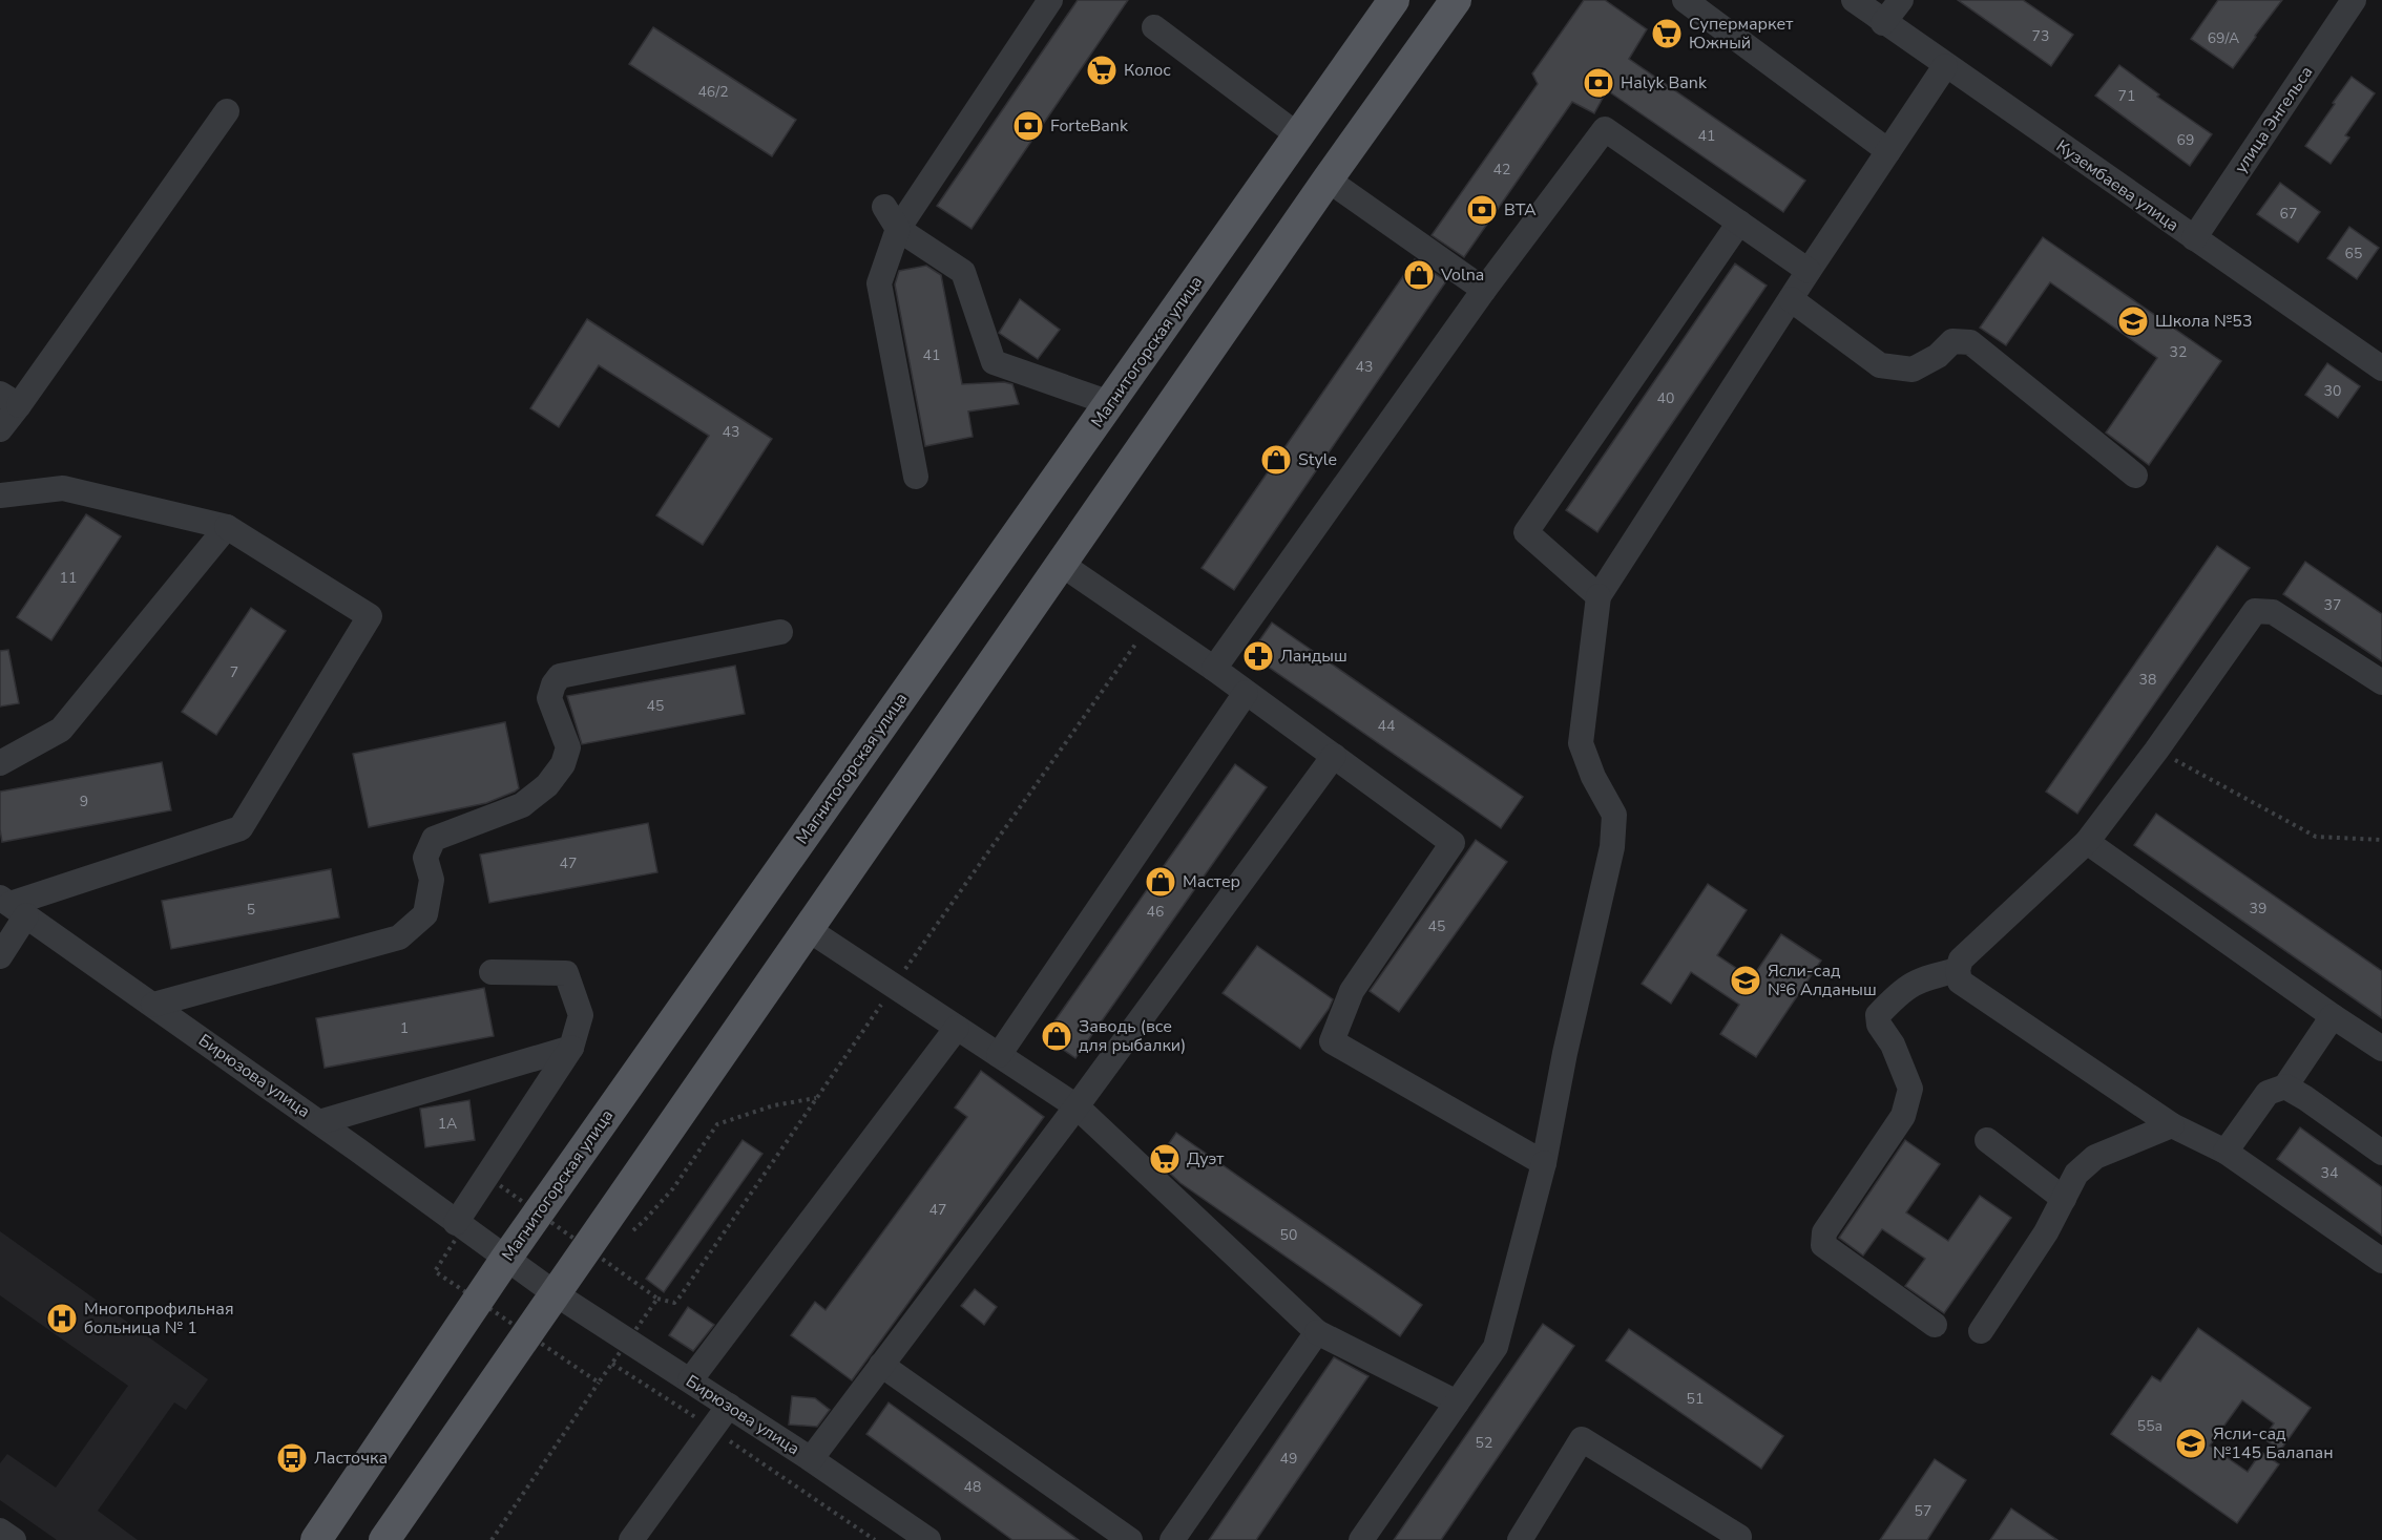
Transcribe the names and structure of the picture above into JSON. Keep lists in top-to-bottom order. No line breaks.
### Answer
{"streets":{"main road":["Магнитогорская улица"],"street":["улица Энгельса","Кузембаева улица","Бирюзова улица"]},"crossings":[["улица Энгельса","Кузембаева улица"],["Магнитогорская улица","Бирюзова улица"]],"places":{"supermarket":["Супермаркет Южный","Колос","Дуэт"],"bank":["Halyk Bank","ForteBank","BTA"],"shop":["Volna","Style","Мастер","Заводь (все для рыбалки)"],"school or university":["Школа №53","Ясли-сад №6 Алданыш","Ясли-сад №145 Балапан"],"pharmacy":["Ландыш"],"hospital":["Многопрофильная больница № 1"],"bus stop":["Ласточка"]},"house_numbers":["73","69/А","46/2","71","41","69","42","67","65","32","41","43","30","40","43","11","37","7","38","45","44","9","47","39","5","46","45","1","1А","34","47","50","51","55а","52","49","48","57"]}
